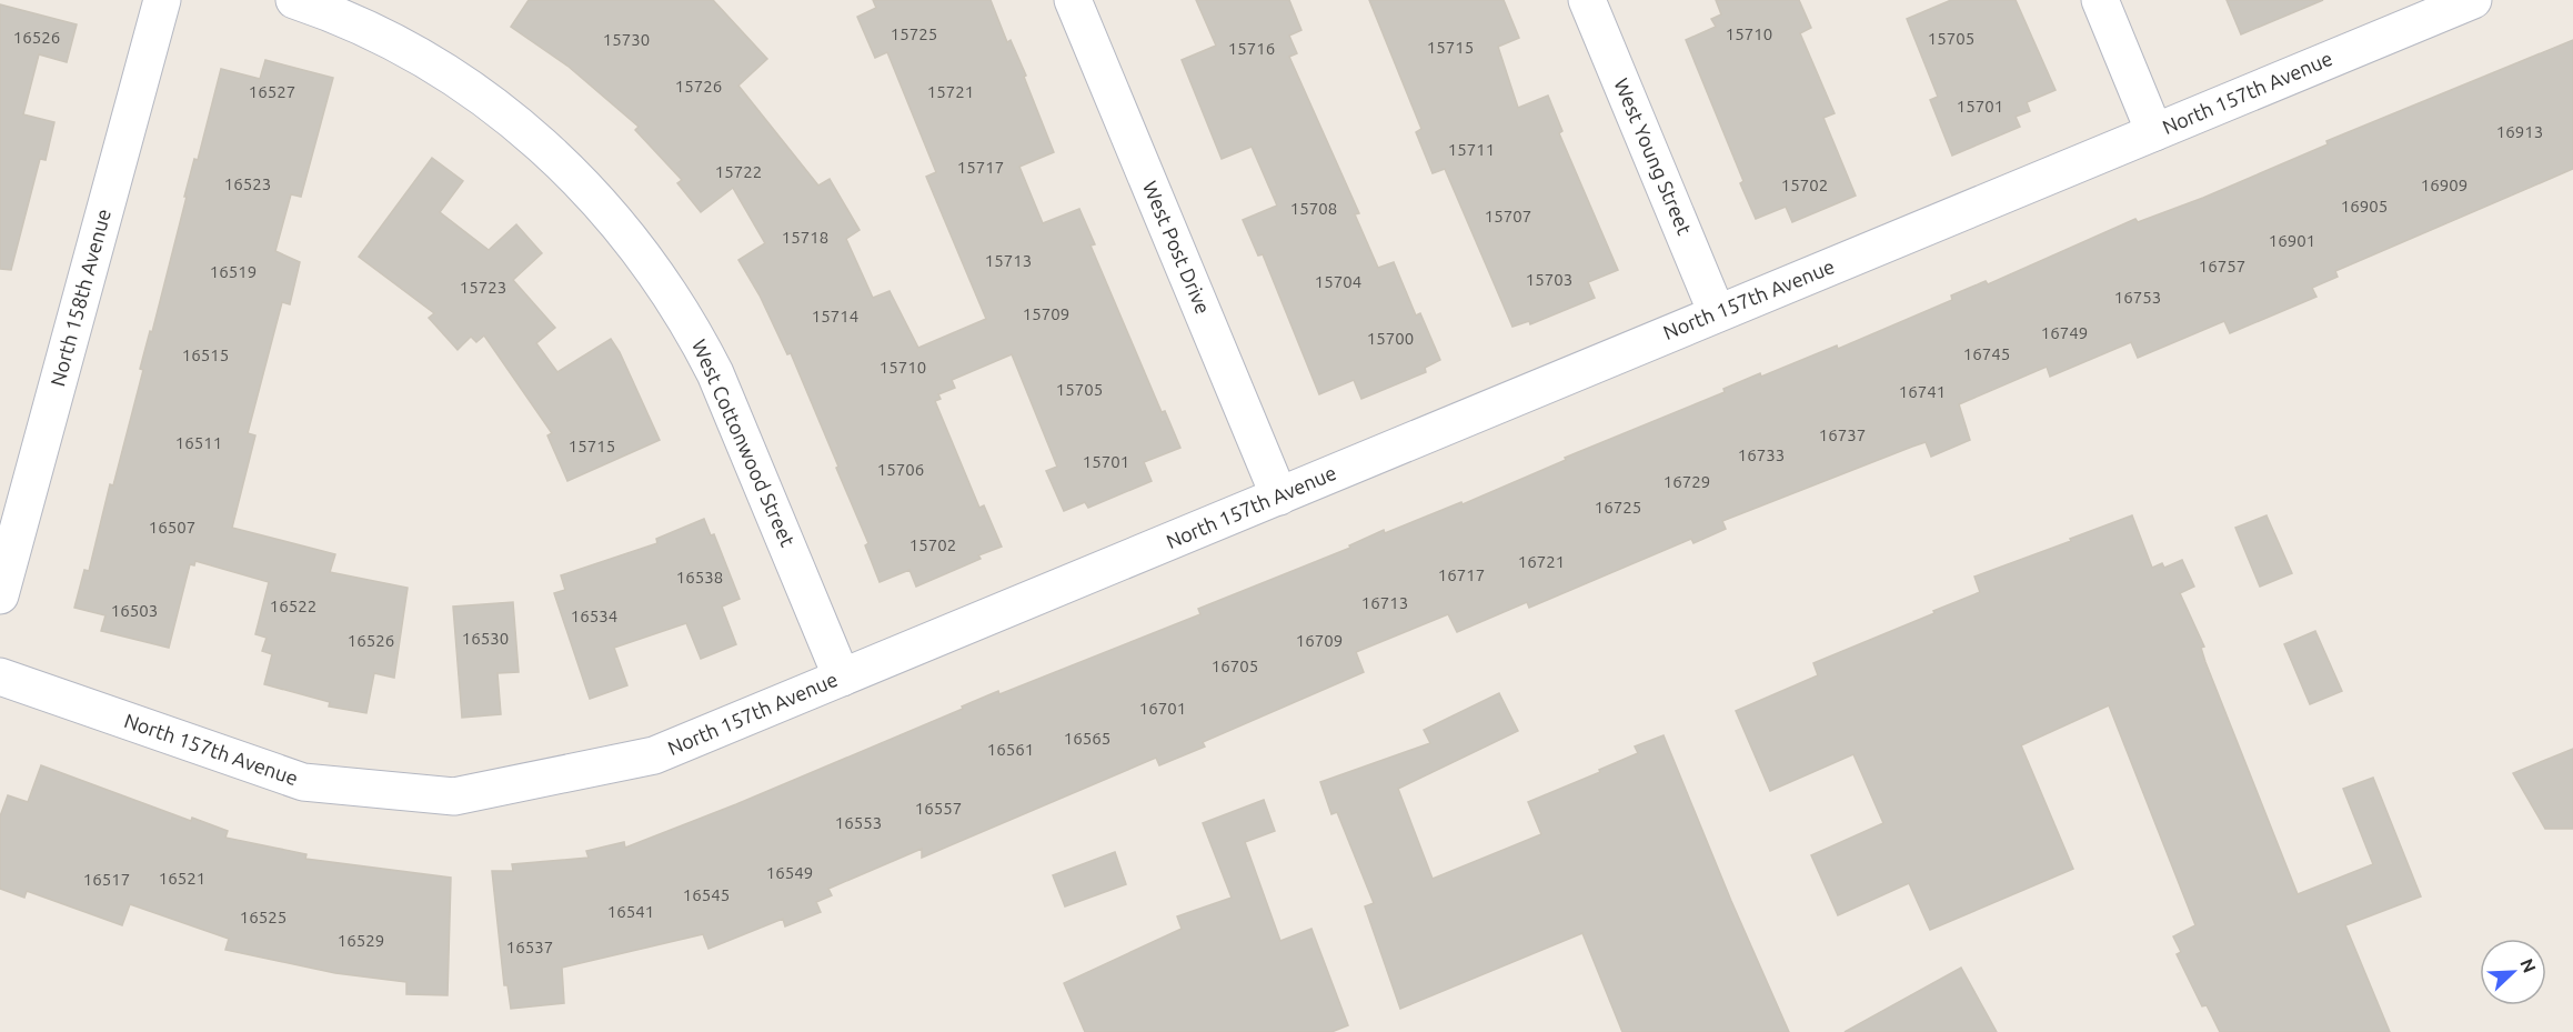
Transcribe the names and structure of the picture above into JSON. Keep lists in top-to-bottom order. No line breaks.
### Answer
{"streets":{"street":["North 157th Avenue","West Young Street","West Post Drive","North 158th Avenue","West Cottonwood Street"]},"crossings":[["North 157th Avenue","West Young Street"],["North 157th Avenue","West Post Drive"],["North 157th Avenue","West Cottonwood Street"]],"house_numbers":["15725","15710","16526","15705","15730","15715","15716","15726","16527","15721","15701","16913","15711","15717","15722","16523","15702","16909","16905","15708","15707","15718","16901","15713","16757","16519","15703","15704","15723","16753","15709","15714","16749","15700","16745","16515","15710","15705","16741","16737","16511","15715","16733","15701","15706","16729","16725","16507","15702","16721","16717","16538","16713","16522","16503","16534","16530","16526","16709","16705","16701","16565","16561","16557","16553","16549","16521","16517","16545","16541","16525","16529","16537"],"north":"top right"}
